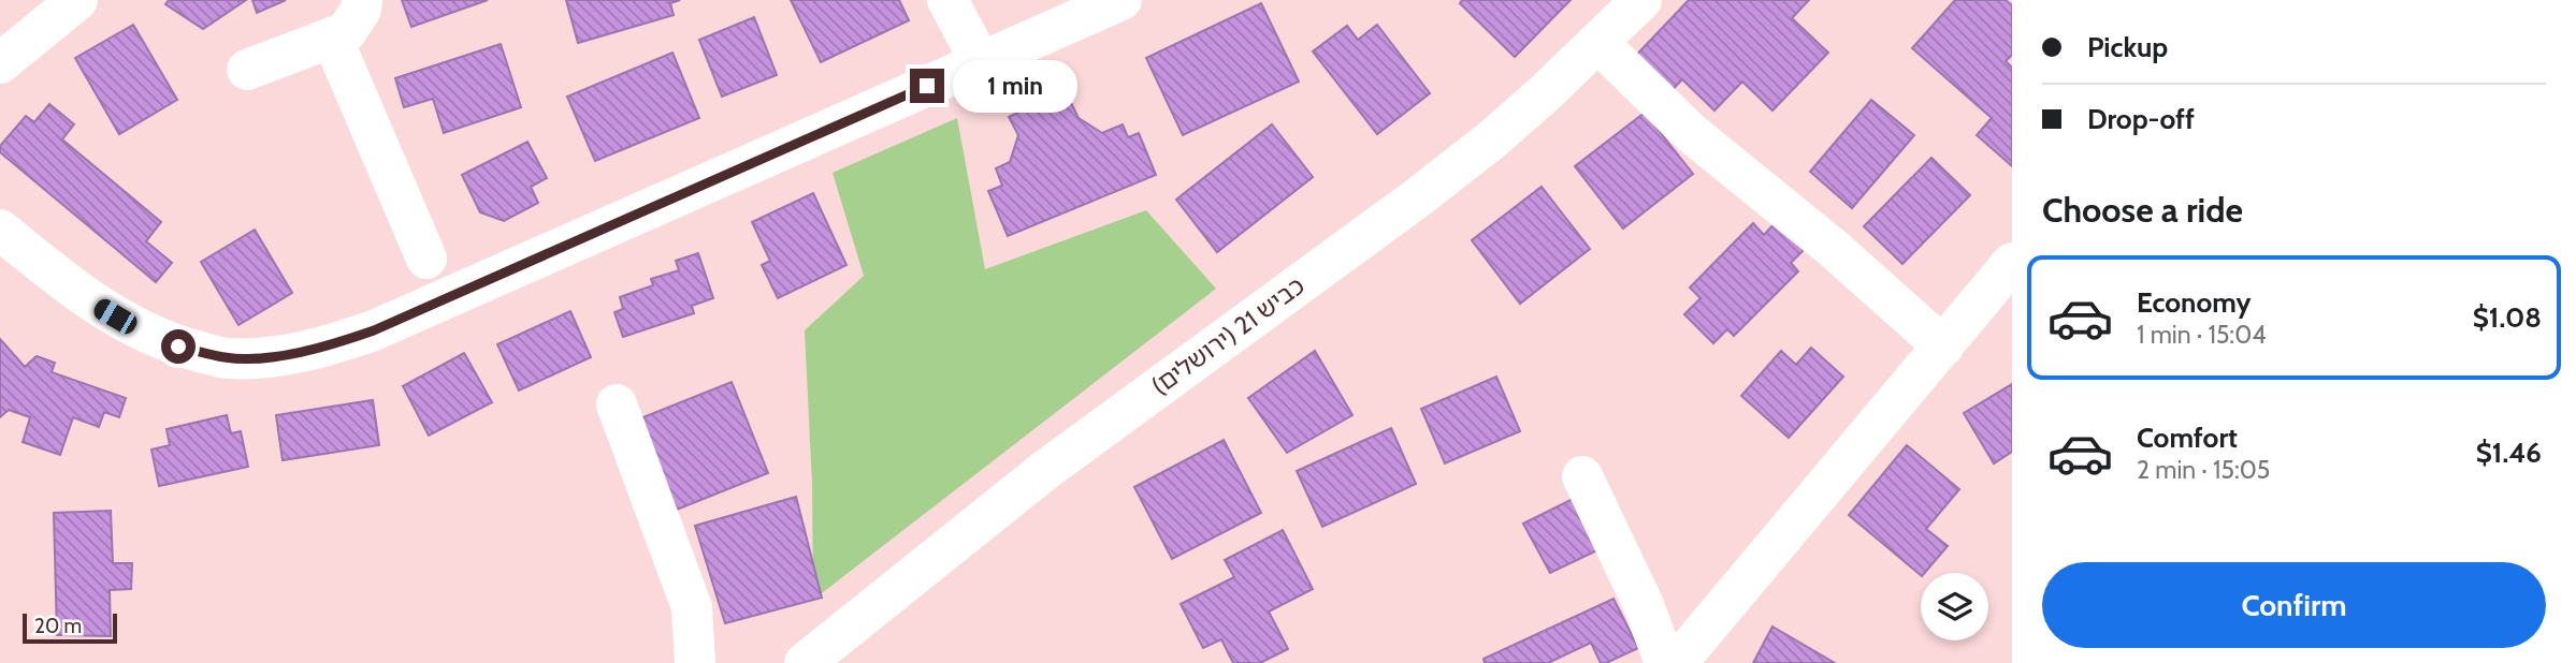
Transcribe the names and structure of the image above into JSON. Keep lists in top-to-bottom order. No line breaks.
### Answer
{"streets":{"street":["כביש 21 (ירושלים)"]},"scale_bar":"20 m","page":{"banner":["Pickup","Drop-off"],"bubble":"1 min","heading":"Choose a ride","list":[{"name":"Economy","note":"1 min · 15:04","value":"$1.08"},{"name":"Comfort","note":"2 min · 15:05","value":"$1.46"}],"buttons":"Confirm","scale":"20 m"}}
